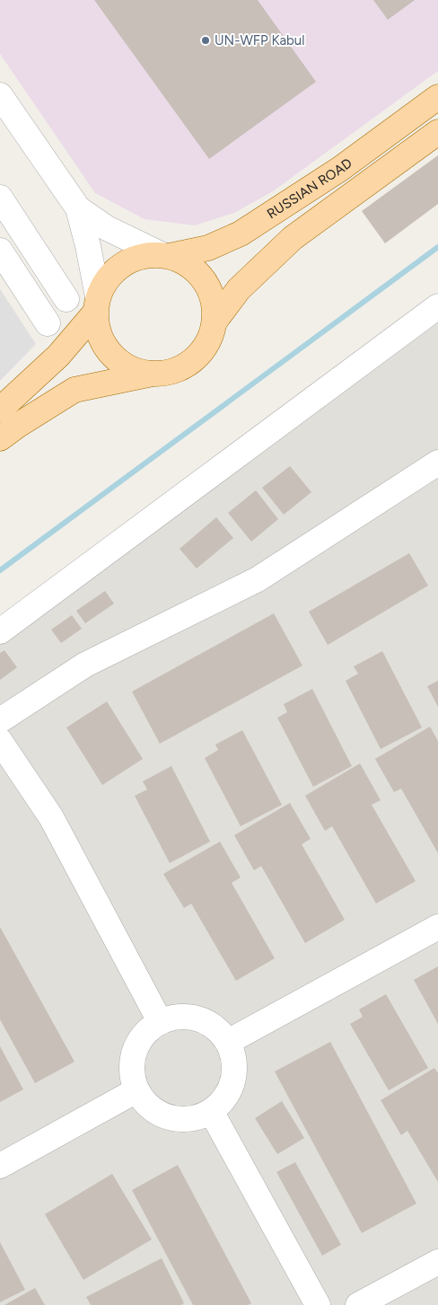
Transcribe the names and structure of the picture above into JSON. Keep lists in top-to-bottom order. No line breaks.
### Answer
{"streets":{"main road":["RUSSIAN ROAD"]},"places":["UN-WFP Kabul"]}
